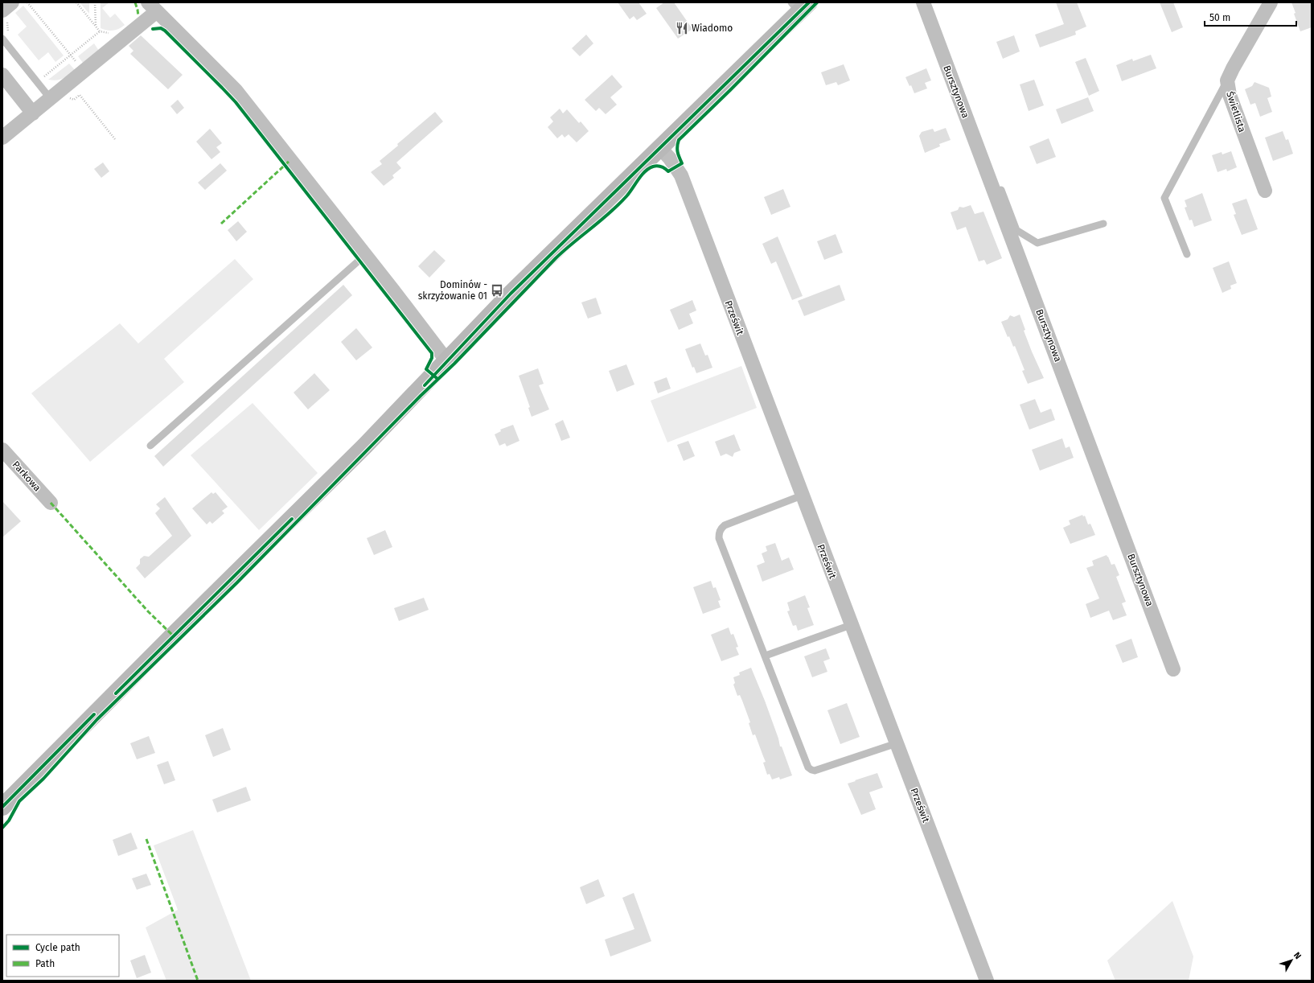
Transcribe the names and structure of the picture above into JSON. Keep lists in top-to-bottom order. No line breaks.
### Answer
{"streets":{"street":["Bursztynowa","Świetlista","Prześwit","Parkowa"]},"places":{"restaurant":["Wiadomo"],"bus stop":["Dominów - skrzyżowanie 01"]},"legend":["Cycle path","Path"],"scale_bar":"50 m","north":"top right"}
